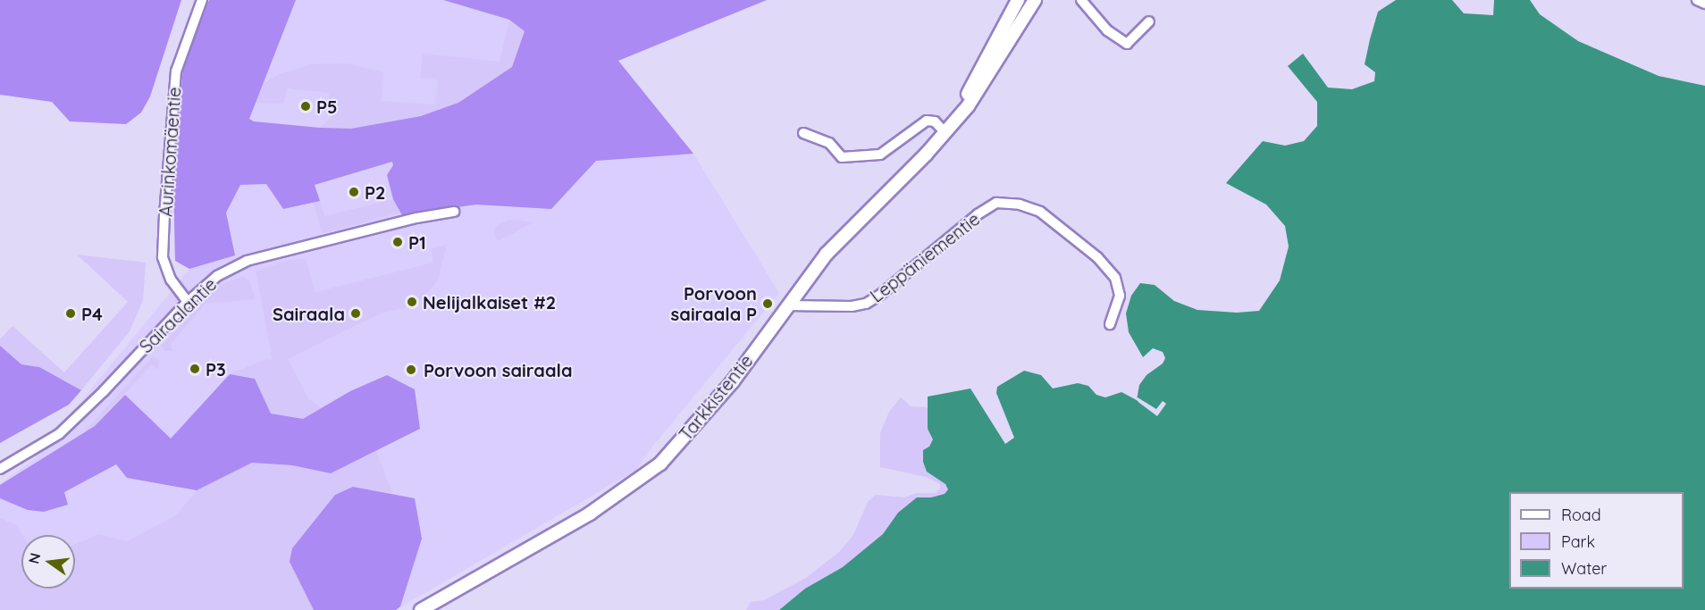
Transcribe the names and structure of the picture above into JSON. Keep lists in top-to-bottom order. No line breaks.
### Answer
{"streets":{"street":["Aurinkomäentie","Leppäniementie","Sairaalantie","Tarkkistentie"]},"crossings":[["Aurinkomäentie","Sairaalantie"],["Leppäniementie","Tarkkistentie"]],"places":["P5","P2","P1","Nelijalkaiset #2","Porvoon sairaala P","P4","Sairaala","P3","Porvoon sairaala"],"legend":["Road","Park","Water"],"north":"left"}
